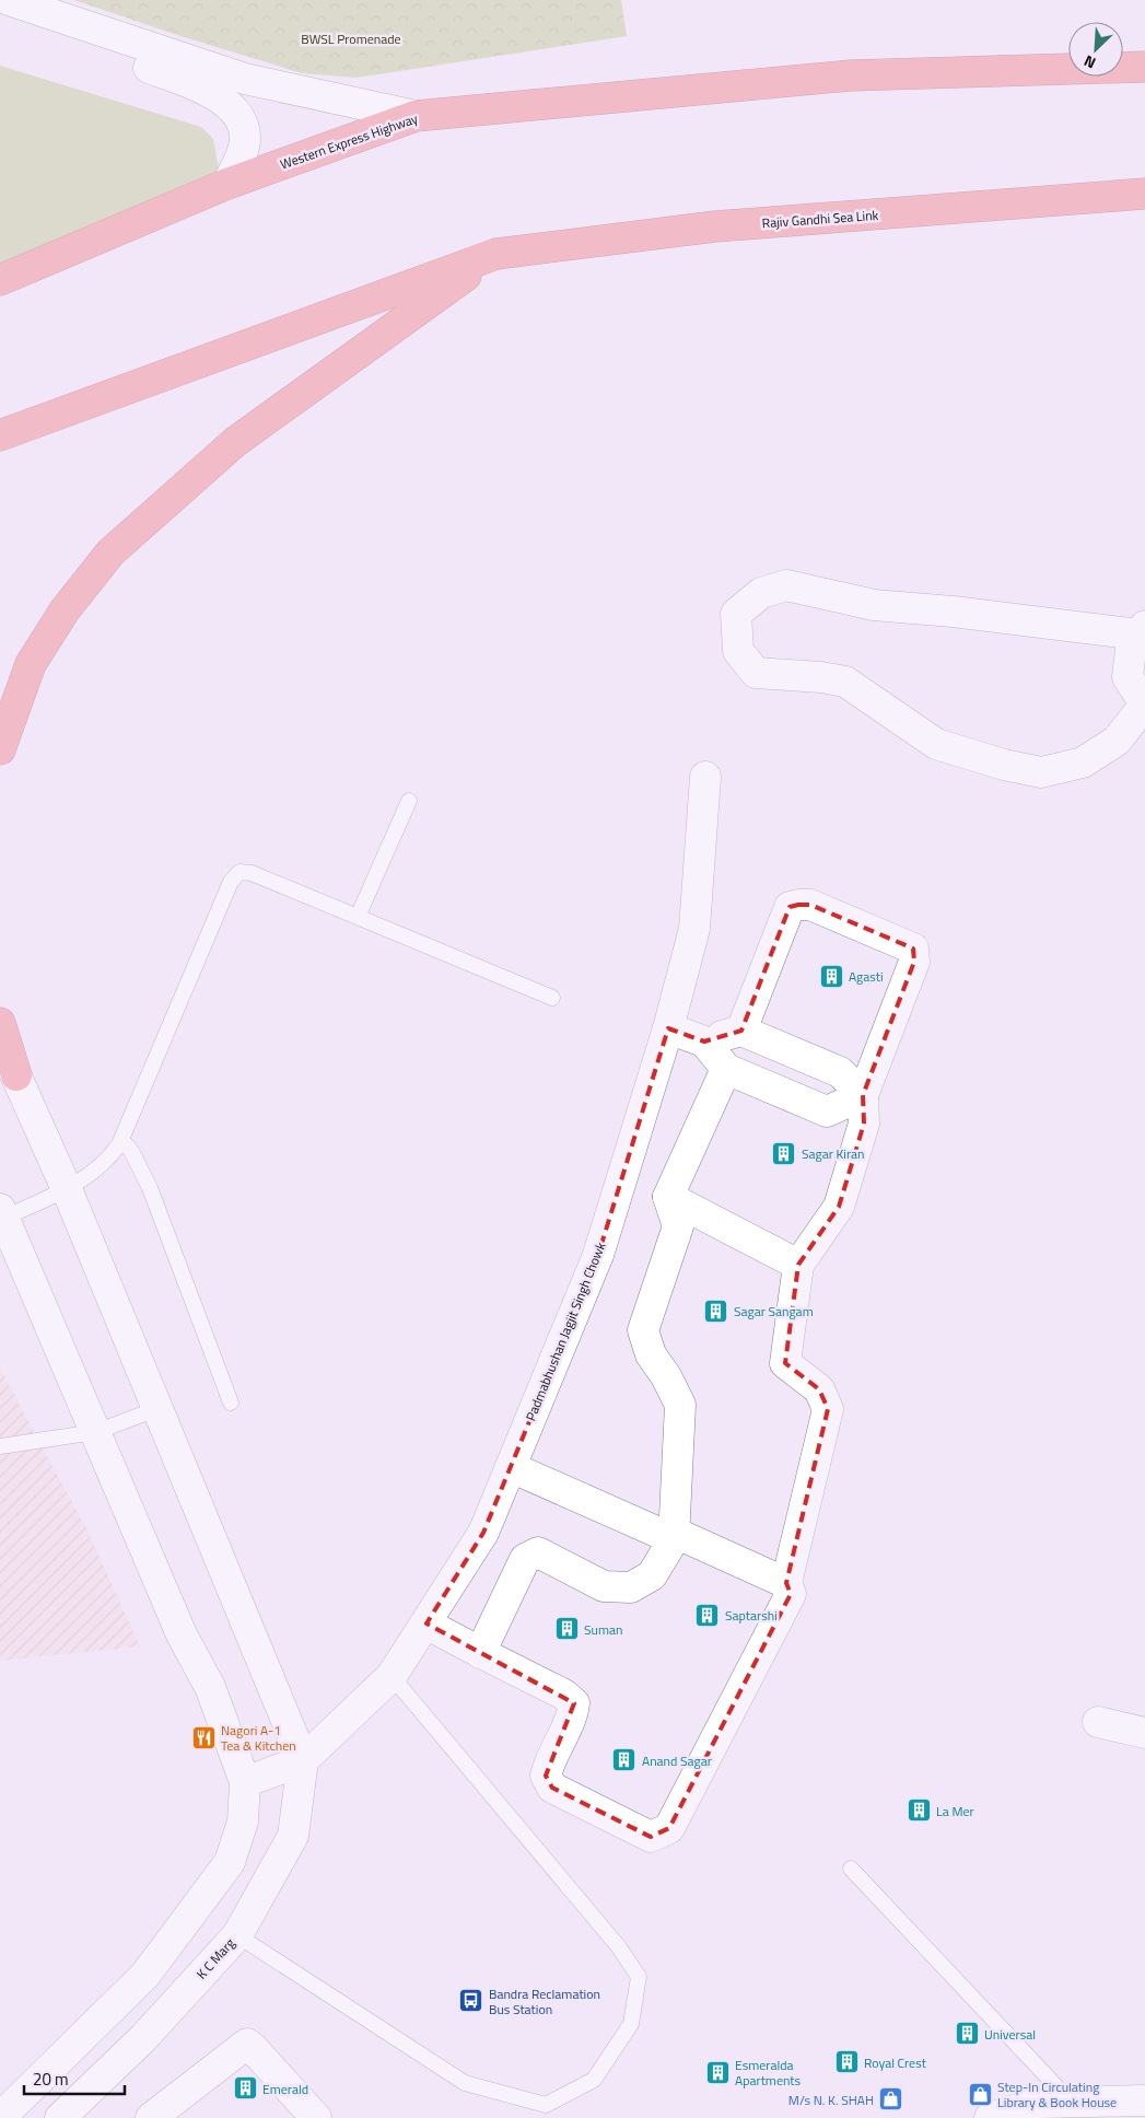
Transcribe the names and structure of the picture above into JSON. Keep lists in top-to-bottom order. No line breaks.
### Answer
{"streets":{"highway":["Western Express Highway","Rajiv Gandhi Sea Link"],"street":["Padmabhushan Jagjit Singh Chowk","K C Marg"]},"crossings":[["Padmabhushan Jagjit Singh Chowk","K C Marg"]],"parks":["BWSL Promenade"],"places":{"building":["Agasti","Sagar Kiran","Sagar Sangam","Saptarshi","Suman","Anand Sagar","La Mer","Universal","Royal Crest","Esmeralda Apartments","Emerald"],"restaurant":["Nagori A-1 Tea & Kitchen"],"bus stop":["Bandra Reclamation Bus Station"],"shop":["Step-In Circulating Library & Book House","M/s N. K. SHAH"]},"scale_bar":"20 m","north":"bottom left"}
